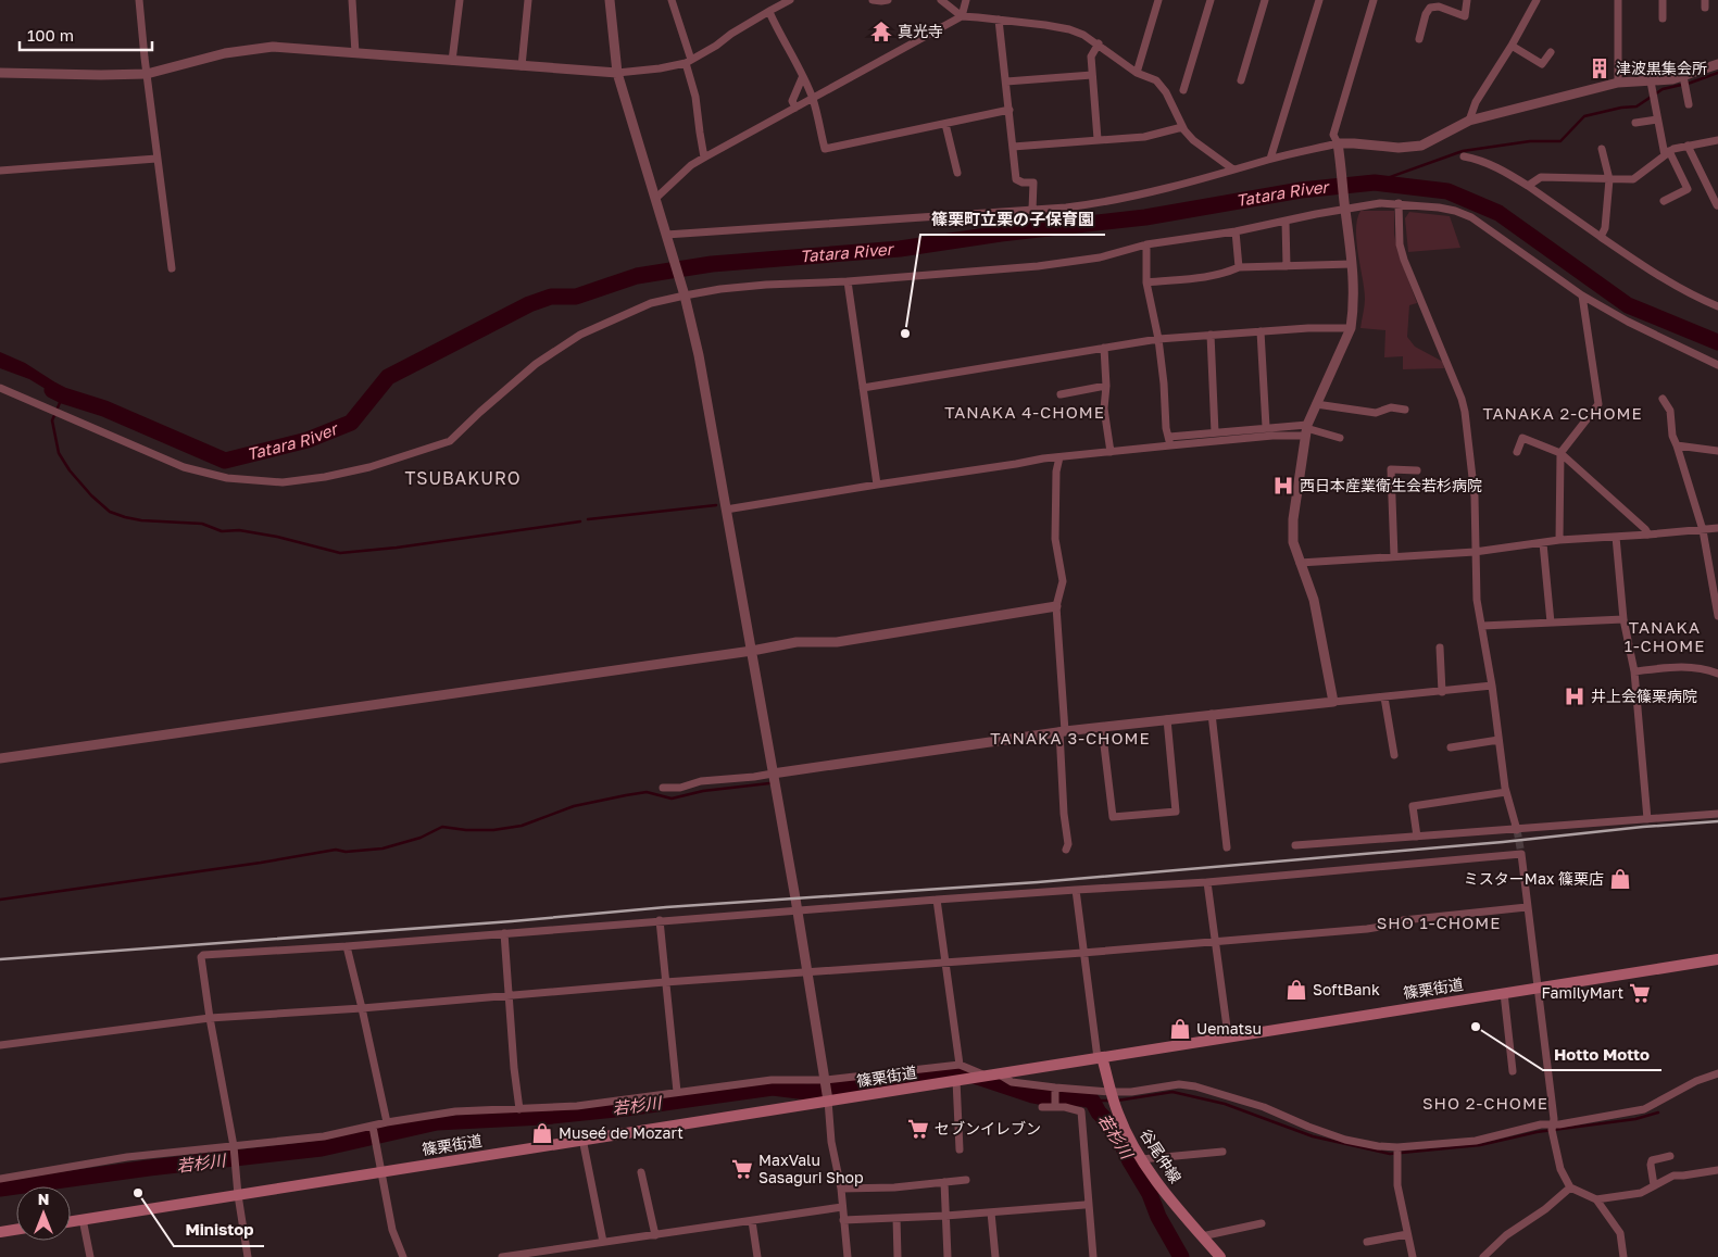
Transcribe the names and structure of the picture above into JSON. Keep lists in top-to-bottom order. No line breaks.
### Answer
{"streets":{"main road":["篠栗街道","谷尾仲線"]},"crossings":[["篠栗街道","谷尾仲線"]],"districts":["TANAKA 4-CHOME","TANAKA 2-CHOME","TSUBAKURO","TANAKA 1-CHOME","TANAKA 3-CHOME","SHO 1-CHOME","SHO 2-CHOME"],"water":["Tatara River","若杉川"],"places":{"temple":["真光寺"],"building":["津波黒集会所"],"other":["篠栗町立栗の子保育園","Hotto Motto","Ministop"],"hospital":["西日本産業衛生会若杉病院","井上会篠栗病院"],"shop":["ミスターMax 篠栗店","SoftBank","Uematsu","Museé de Mozart"],"supermarket":["FamilyMart","セブンイレブン","MaxValu Sasaguri Shop"]},"scale_bar":"100 m","north":"top"}
